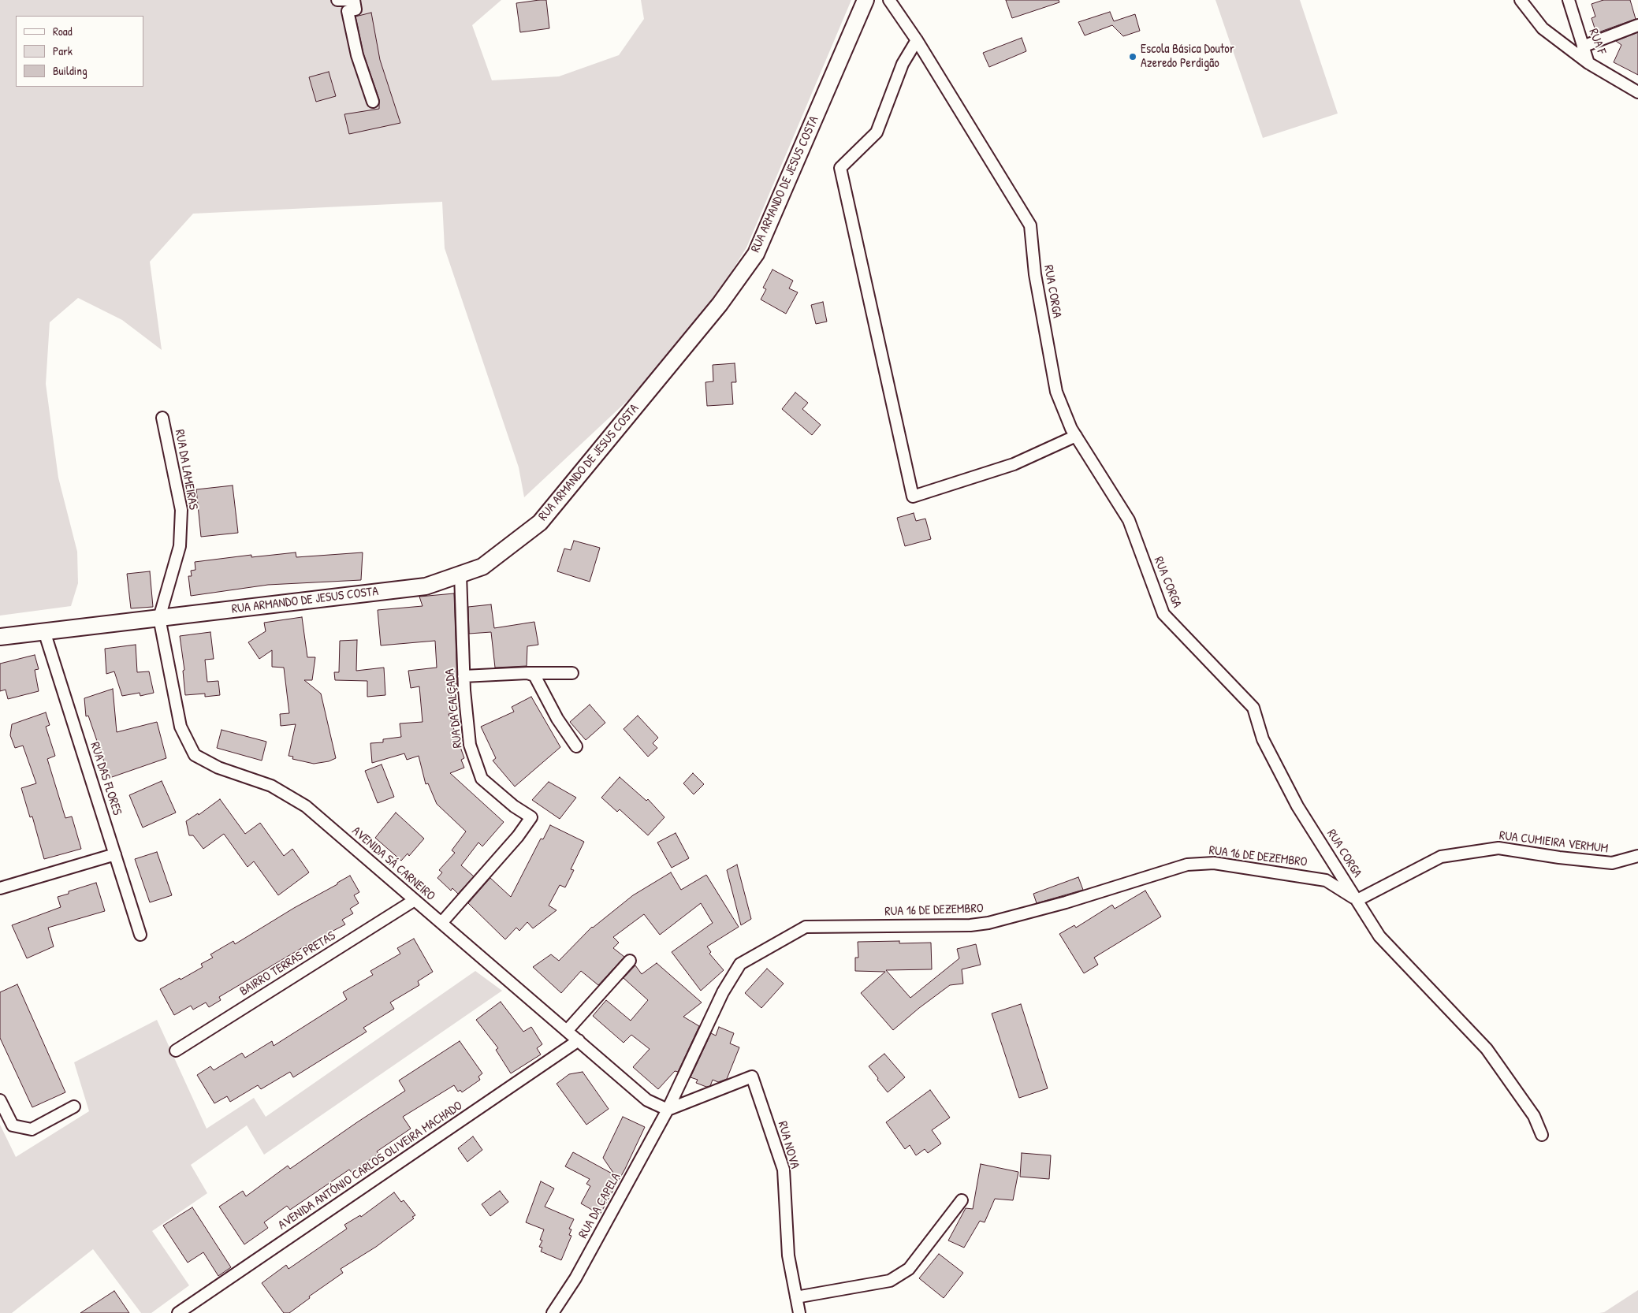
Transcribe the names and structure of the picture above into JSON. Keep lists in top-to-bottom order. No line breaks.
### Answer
{"streets":{"street":["RUA F","RUA ARMANDO DE JESUS COSTA","RUA CORGA","RUA DA LAMEIRAS","RUA DA CALÇADA","RUA DAS FLORES","RUA CUMIEIRA VERMUM","RUA 16 DE DEZEMBRO","AVENIDA SÁ CARNEIRO","BAIRRO TERRAS PRETAS","RUA NOVA","AVENIDA ANTÓNIO CARLOS OLIVEIRA MACHADO","RUA DA CAPELA"]},"crossings":[["RUA ARMANDO DE JESUS COSTA","RUA DA LAMEIRAS"],["RUA ARMANDO DE JESUS COSTA","RUA DA CALÇADA"],["RUA ARMANDO DE JESUS COSTA","RUA DAS FLORES"],["RUA ARMANDO DE JESUS COSTA","AVENIDA SÁ CARNEIRO"],["RUA CORGA","RUA CUMIEIRA VERMUM"],["RUA CORGA","RUA 16 DE DEZEMBRO"],["RUA DA LAMEIRAS","AVENIDA SÁ CARNEIRO"],["RUA DA CALÇADA","AVENIDA SÁ CARNEIRO"],["RUA CUMIEIRA VERMUM","RUA 16 DE DEZEMBRO"],["RUA 16 DE DEZEMBRO","AVENIDA SÁ CARNEIRO"],["RUA 16 DE DEZEMBRO","RUA NOVA"],["RUA 16 DE DEZEMBRO","RUA DA CAPELA"],["AVENIDA SÁ CARNEIRO","BAIRRO TERRAS PRETAS"],["AVENIDA SÁ CARNEIRO","RUA NOVA"],["AVENIDA SÁ CARNEIRO","AVENIDA ANTÓNIO CARLOS OLIVEIRA MACHADO"],["AVENIDA SÁ CARNEIRO","RUA DA CAPELA"],["RUA NOVA","RUA DA CAPELA"]],"places":["Escola Básica Doutor Azeredo Perdigão"],"legend":["Road","Park","Building"]}
